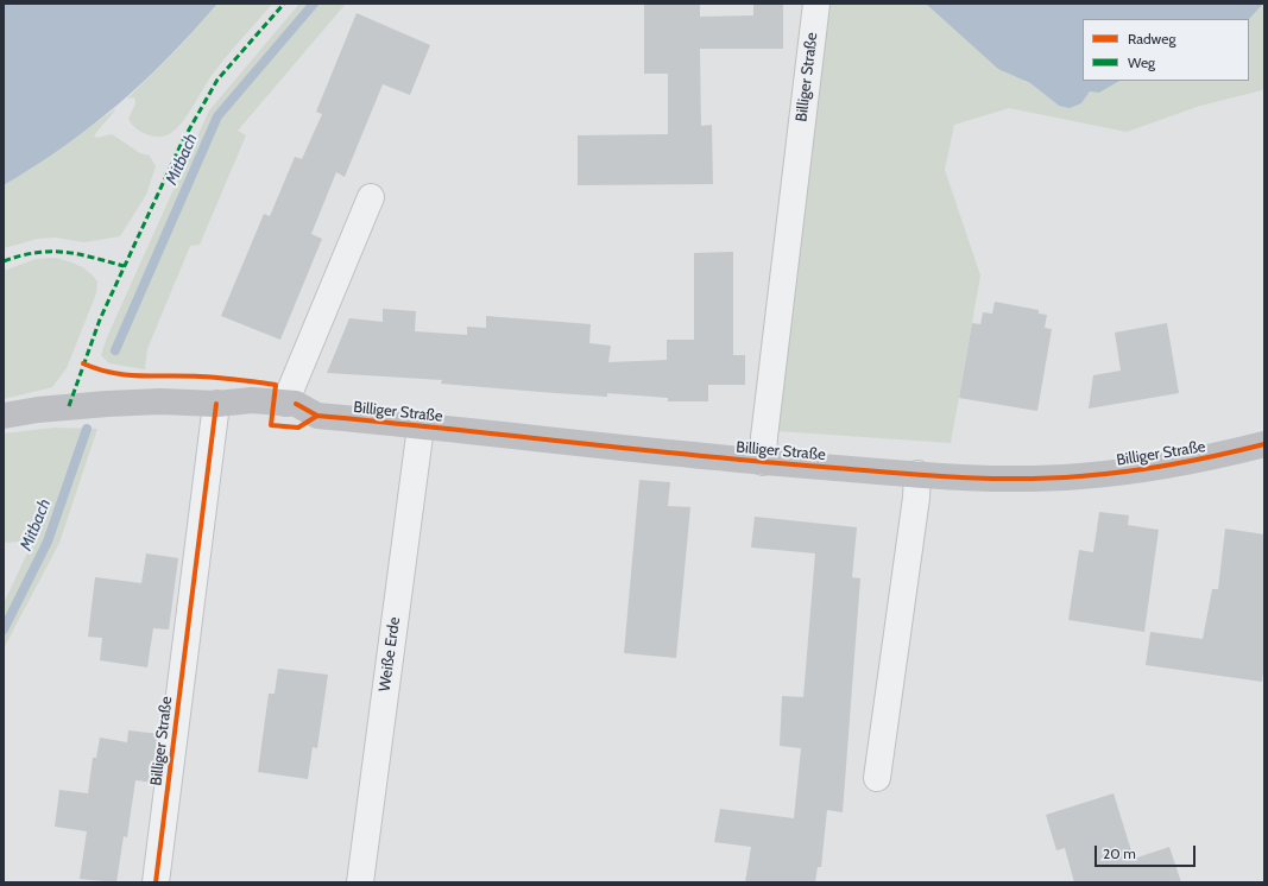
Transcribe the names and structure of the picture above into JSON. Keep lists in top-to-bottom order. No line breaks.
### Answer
{"streets":{"street":["Billiger Straße","Weiße Erde"]},"crossings":[["Billiger Straße","Weiße Erde"]],"water":["Mitbach"],"legend":["Radweg","Weg"],"scale_bar":"20 m"}
